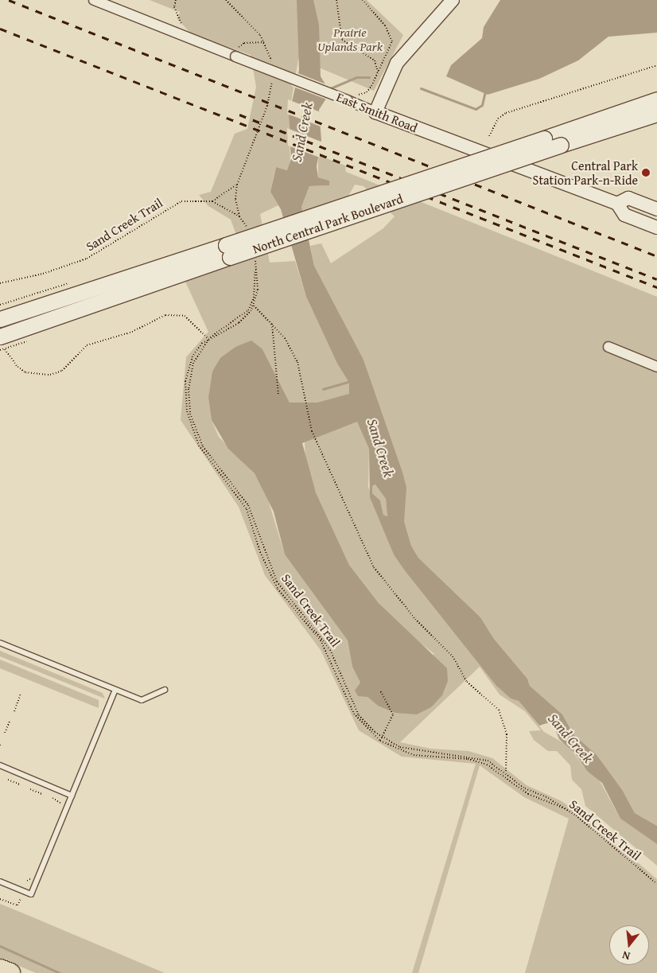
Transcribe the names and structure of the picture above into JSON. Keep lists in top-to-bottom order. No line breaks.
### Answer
{"streets":{"main road":["North Central Park Boulevard"],"street":["East Smith Road"],"path":["Sand Creek Trail"]},"water":["Sand Creek"],"parks":["Prairie Uplands Park"],"places":["Central Park Station Park-n-Ride"],"north":"bottom"}
